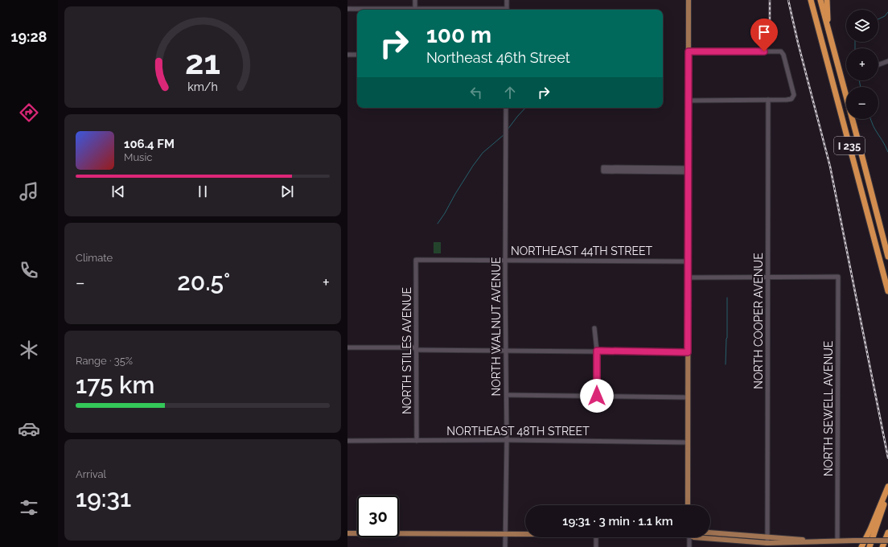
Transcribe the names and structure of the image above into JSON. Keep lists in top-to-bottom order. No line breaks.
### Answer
{"streets":{"highway":["I 235"],"street":["NORTHEAST 44TH STREET","NORTH COOPER AVENUE","NORTH WALNUT AVENUE","NORTH STILES AVENUE","NORTH SEWELL AVENUE","NORTHEAST 48TH STREET"]},"crossings":[["NORTHEAST 44TH STREET","NORTH WALNUT AVENUE"],["NORTHEAST 44TH STREET","NORTH STILES AVENUE"],["NORTH COOPER AVENUE","NORTH SEWELL AVENUE"],["NORTH WALNUT AVENUE","NORTHEAST 48TH STREET"],["NORTH STILES AVENUE","NORTHEAST 48TH STREET"]],"page":{"tabs":"19:28","map_buttons":["+","−"],"turn":["100 m","Northeast 46th Street"],"song":["106.4 FM","Music"],"tile":["Climate",["Range · 35%","175 km"],["Arrival","19:31"]],"heat":["−","20.5°","+"],"limit":"30","trip":"19:31 · 3 min · 1.1 km","gauge":["21","km/h"]}}
